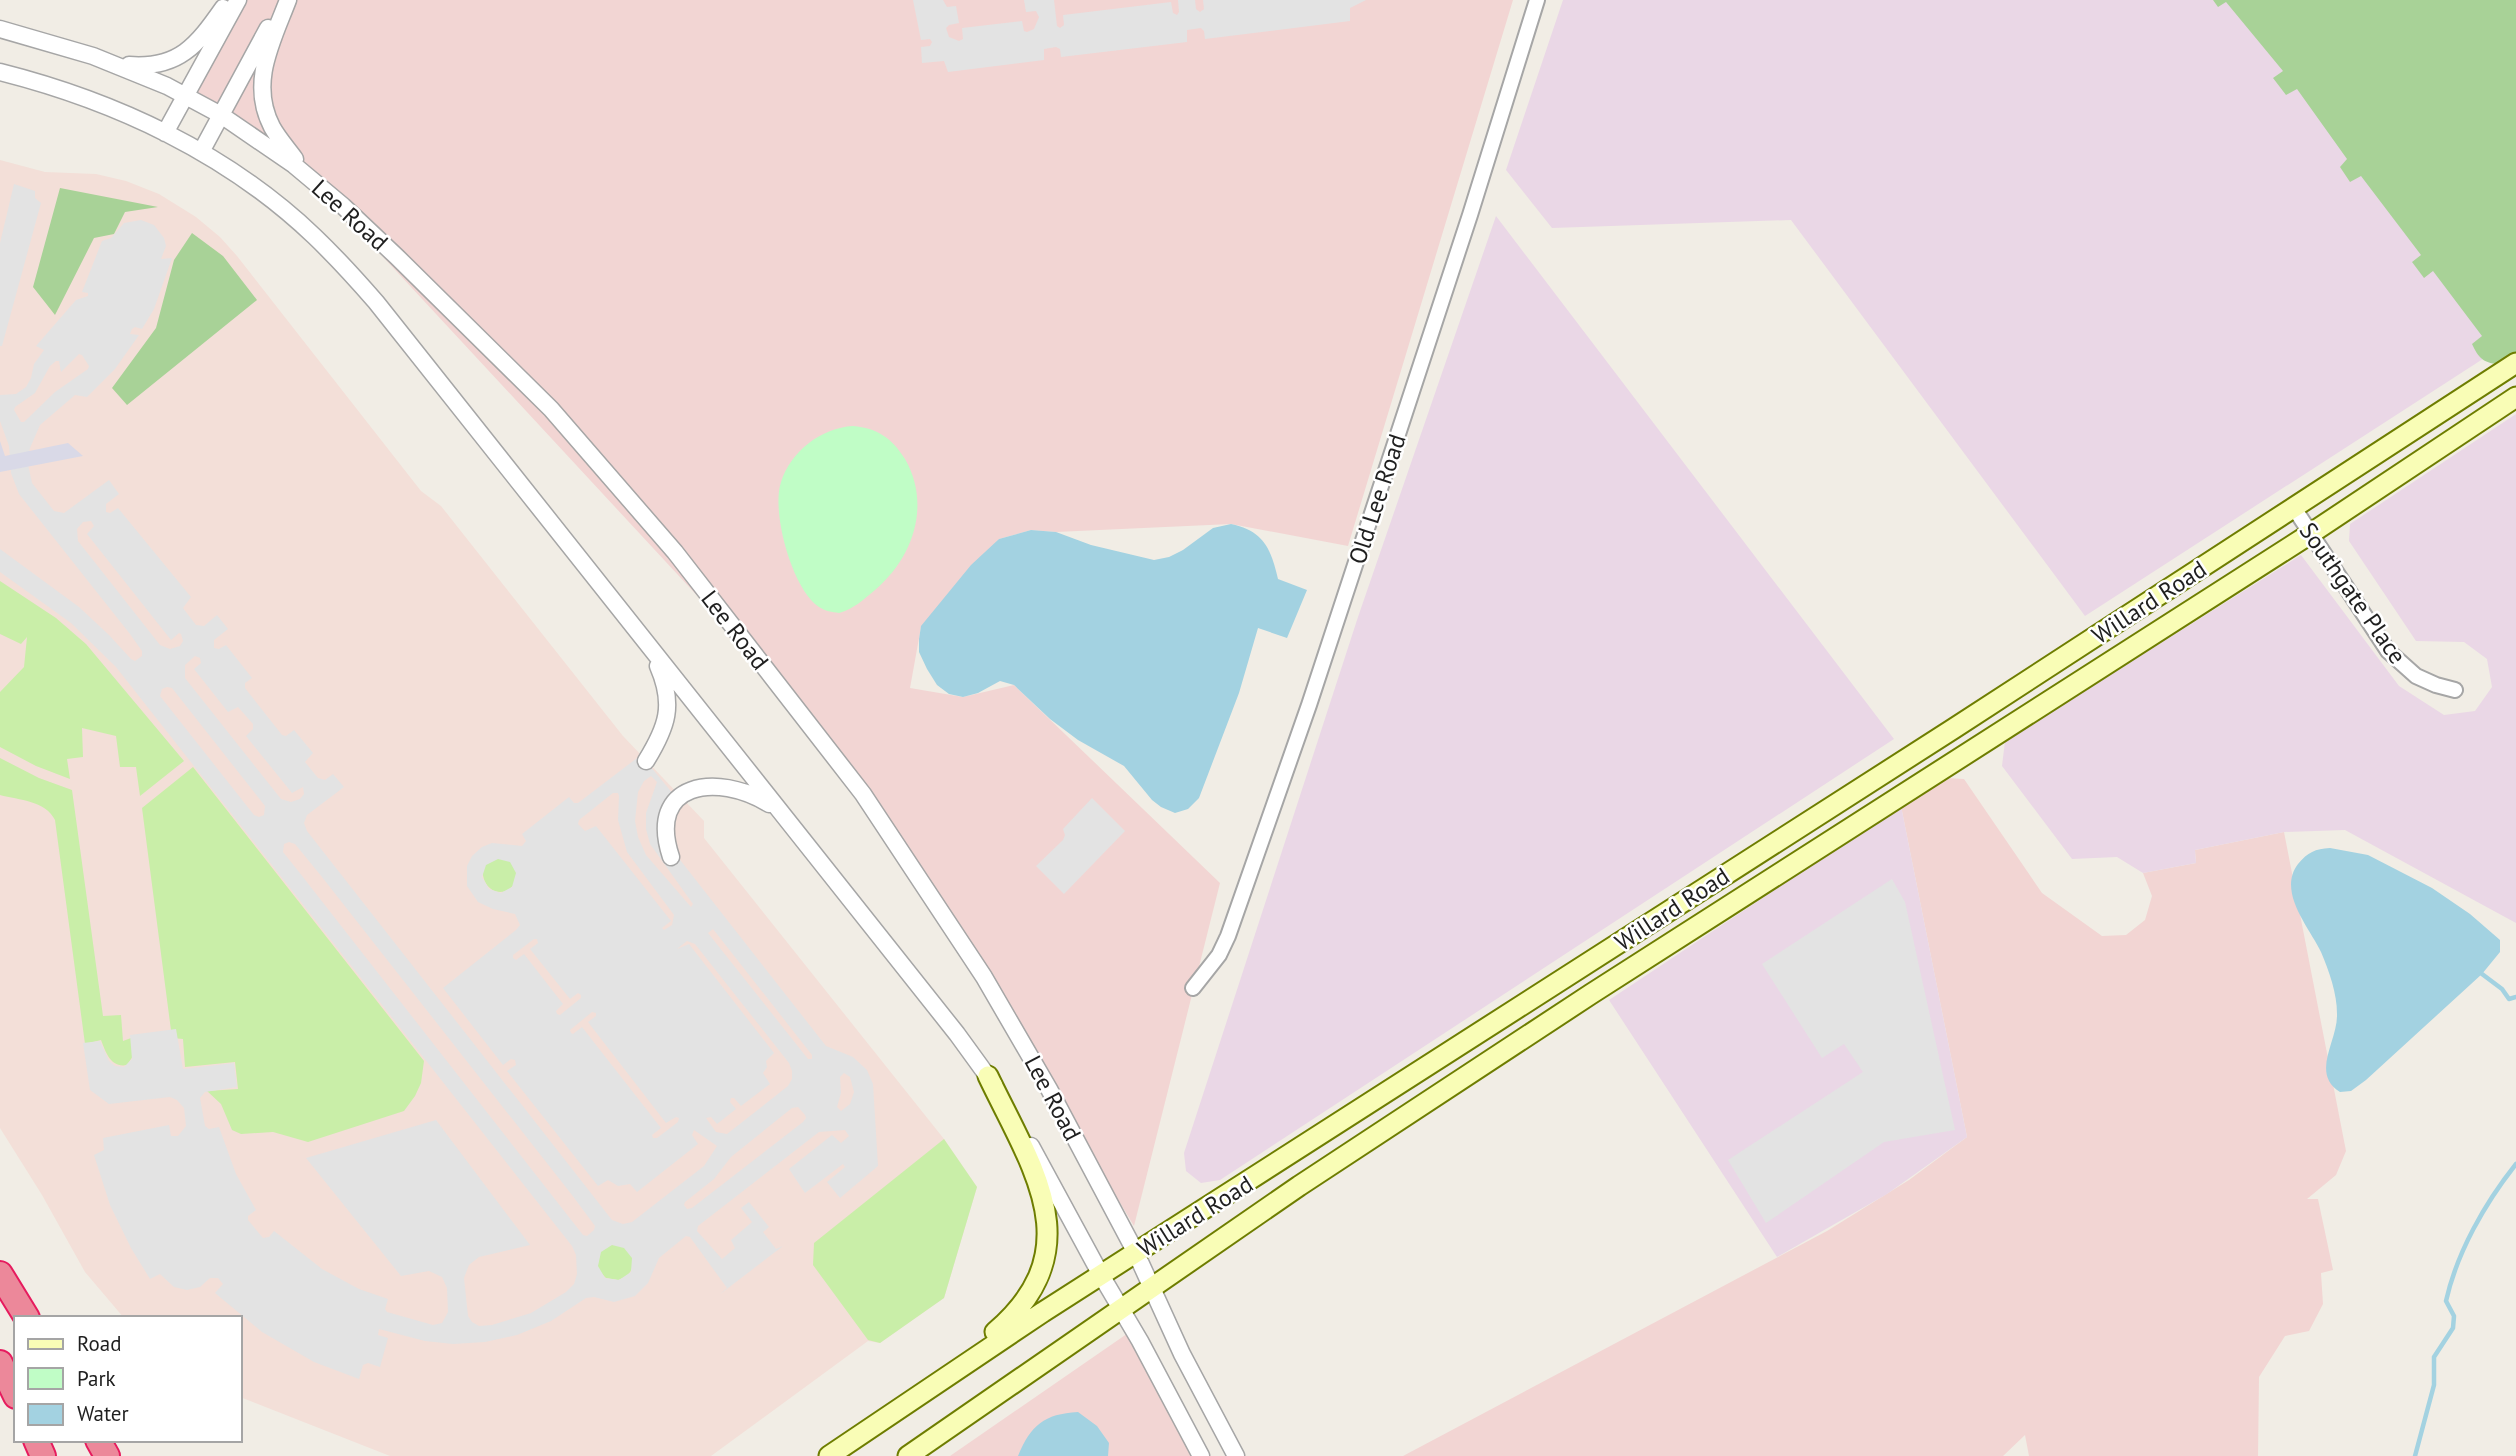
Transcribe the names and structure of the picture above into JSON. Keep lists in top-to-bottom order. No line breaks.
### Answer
{"streets":{"main road":["Willard Road"],"street":["Lee Road","Old Lee Road","Southgate Place"]},"crossings":[["Lee Road","Willard Road"],["Southgate Place","Willard Road"]],"legend":["Road","Park","Water"]}
